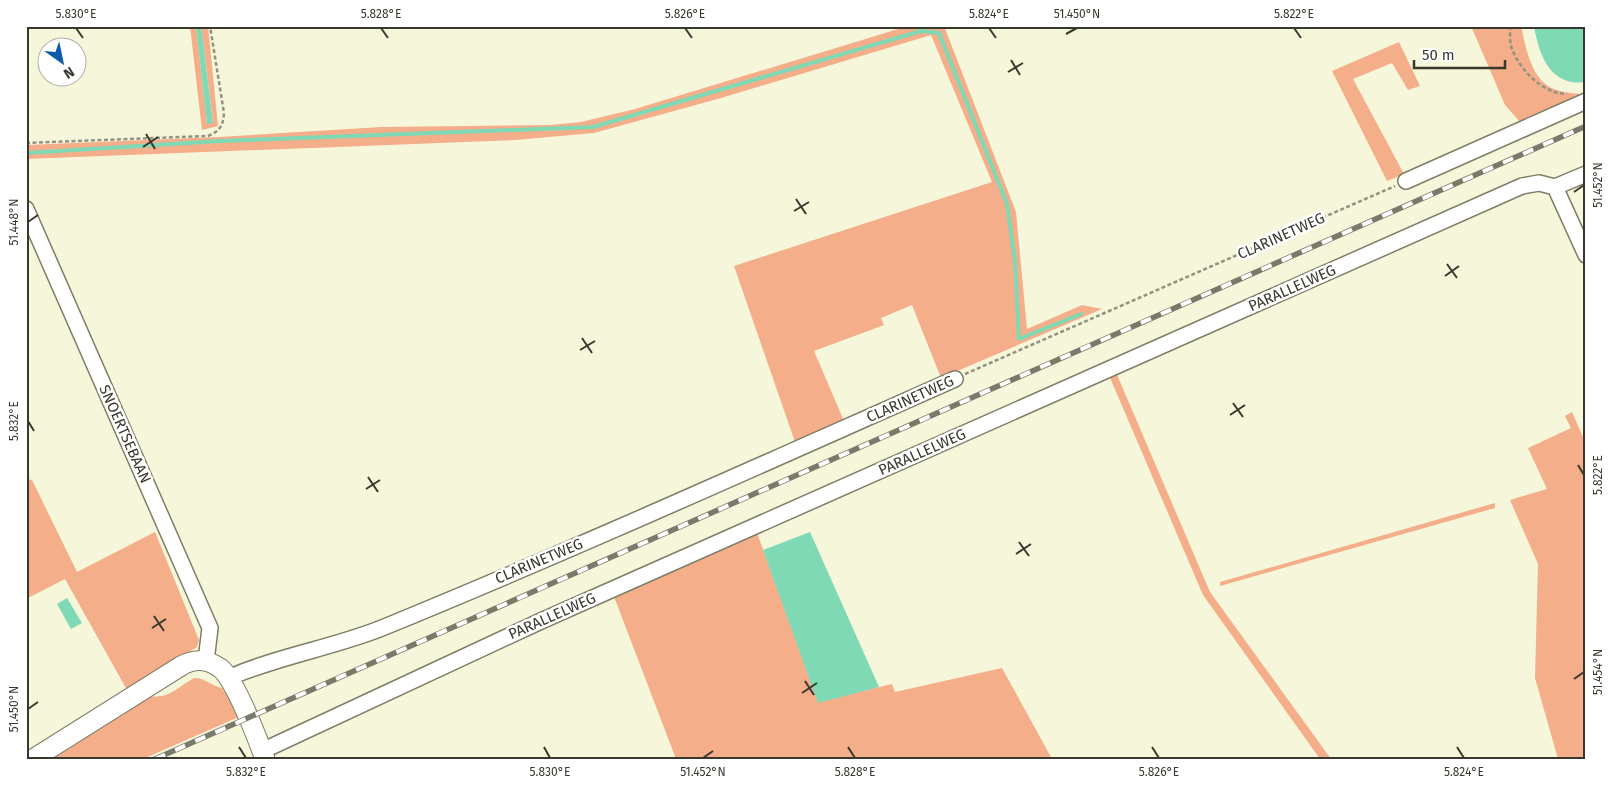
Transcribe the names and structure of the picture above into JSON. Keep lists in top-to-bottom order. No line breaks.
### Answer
{"streets":{"street":["CLARINETWEG","PARALLELWEG","SNOERTSEBAAN"]},"scale_bar":"50 m","north":"bottom right","coordinates":["5.830°E","5.828°E","5.826°E","5.824°E","51.450°N","5.822°E","51.452°N","51.448°N","5.832°E","51.454°N"]}
